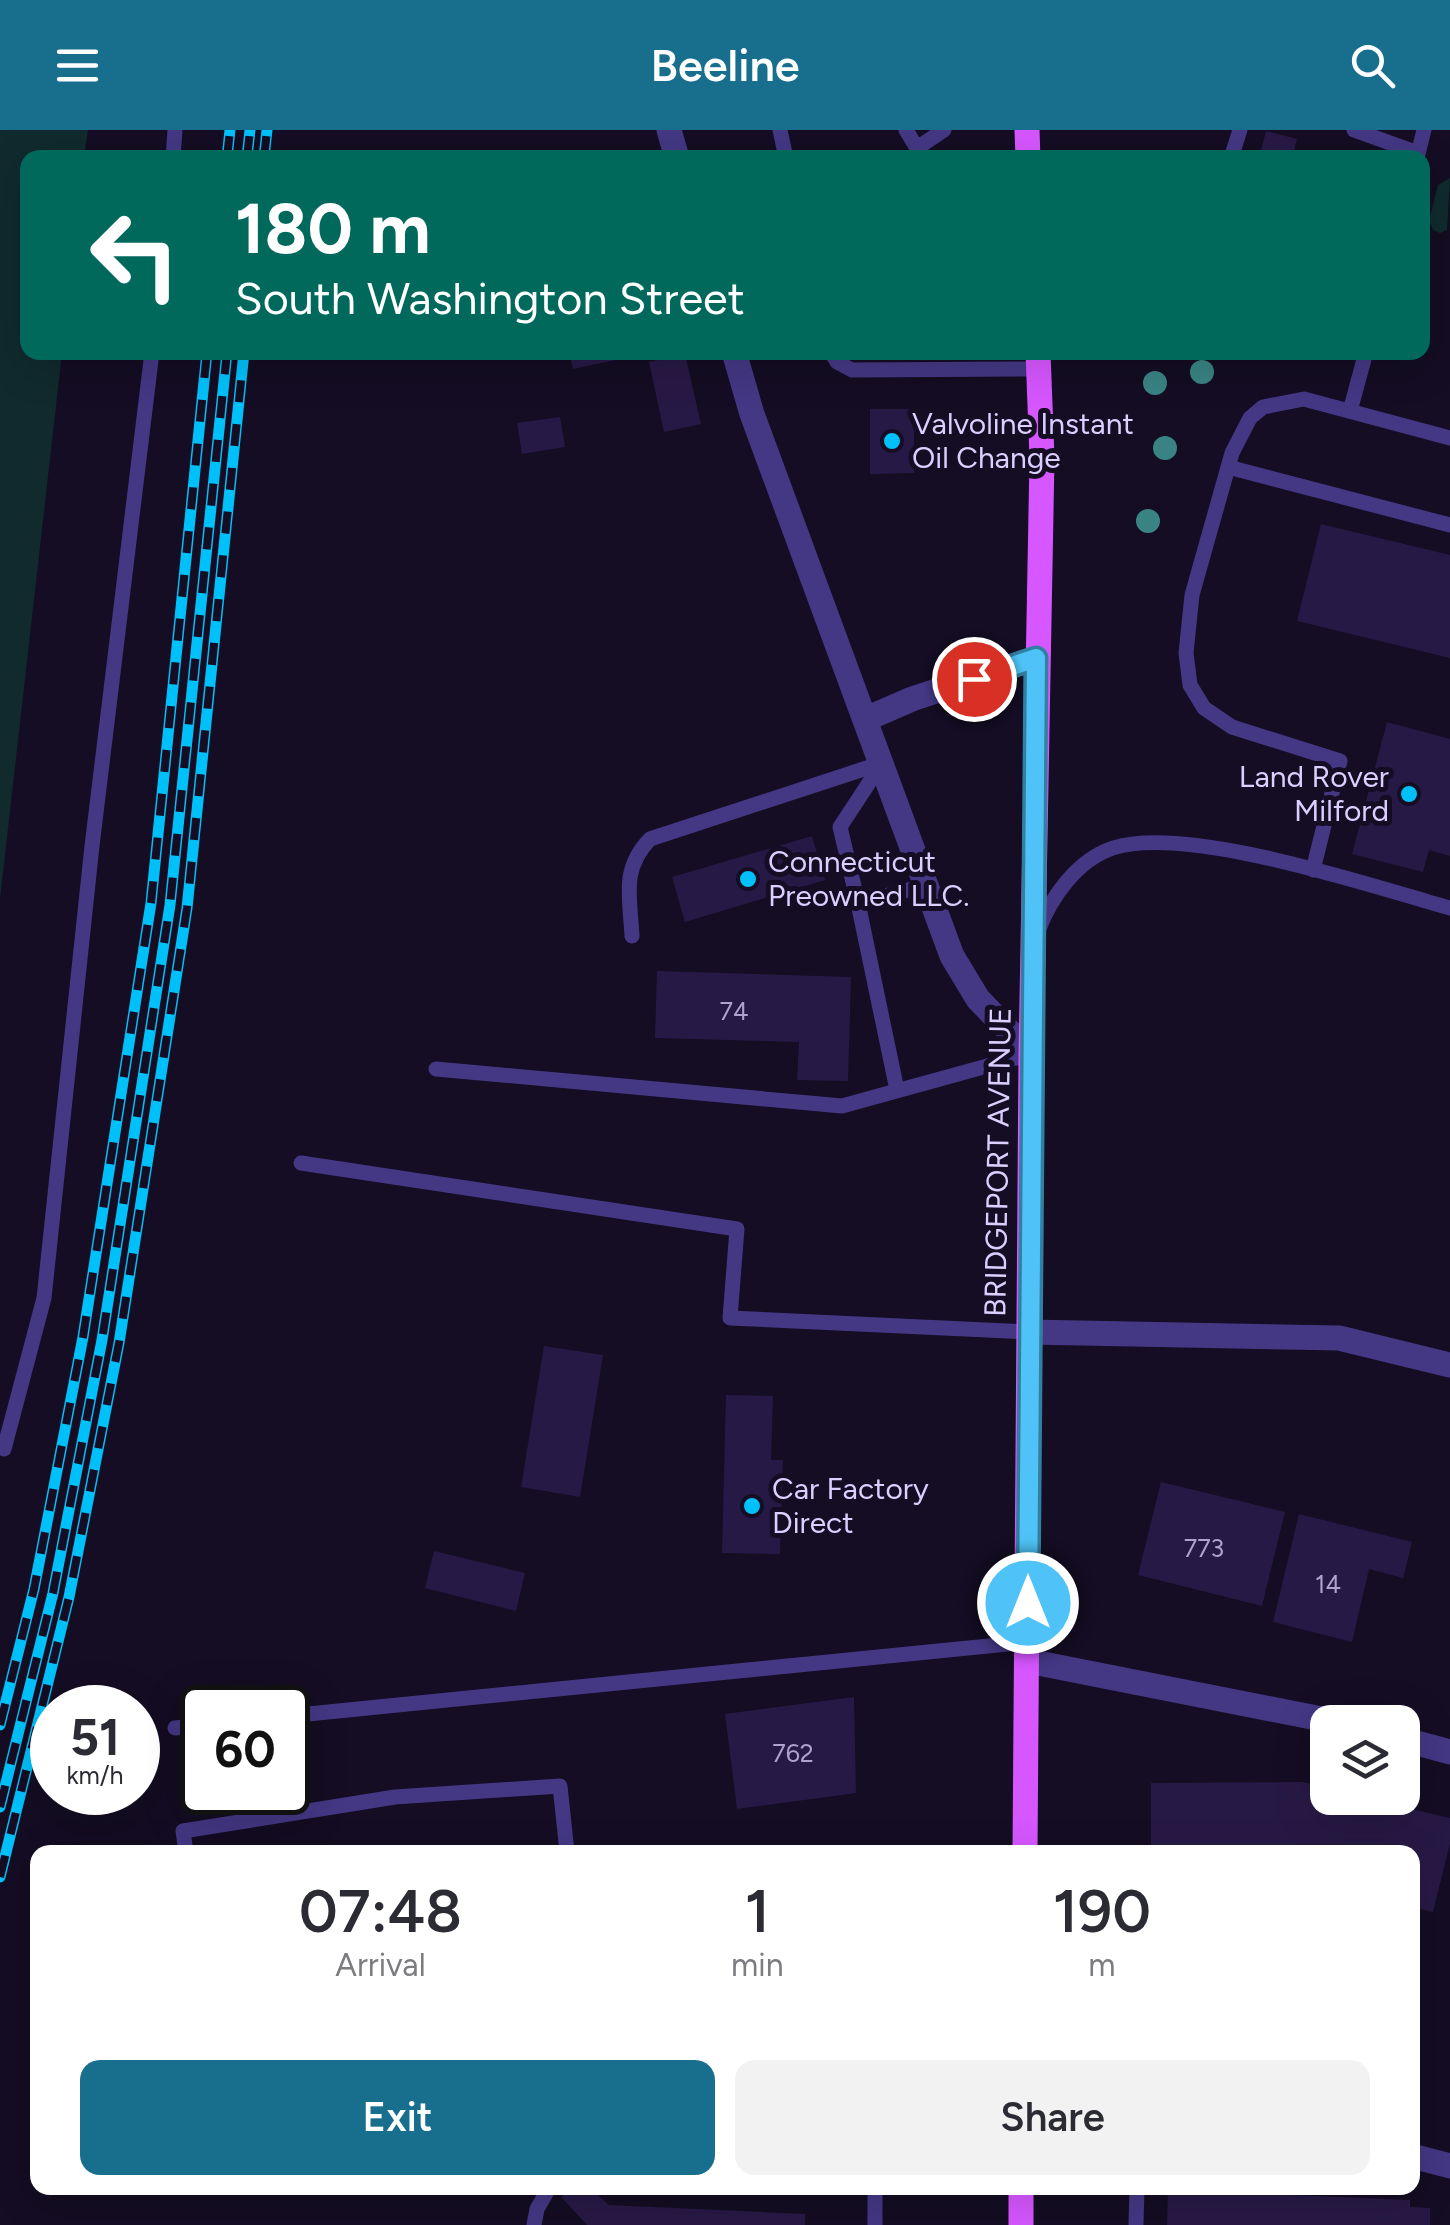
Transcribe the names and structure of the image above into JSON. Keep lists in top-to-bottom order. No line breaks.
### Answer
{"streets":{"main road":["BRIDGEPORT AVENUE"]},"places":["Valvoline Instant Oil Change","Land Rover Milford","Connecticut Preowned LLC.","Car Factory Direct"],"house_numbers":["74","773","14","762"],"page":{"header":"Beeline","turn":["180 m","South Washington Street"],"speed":"51 km/h","limit":"60","eta":["07:48","Arrival","1","min","190","m"],"buttons":["Exit","Share"]}}
